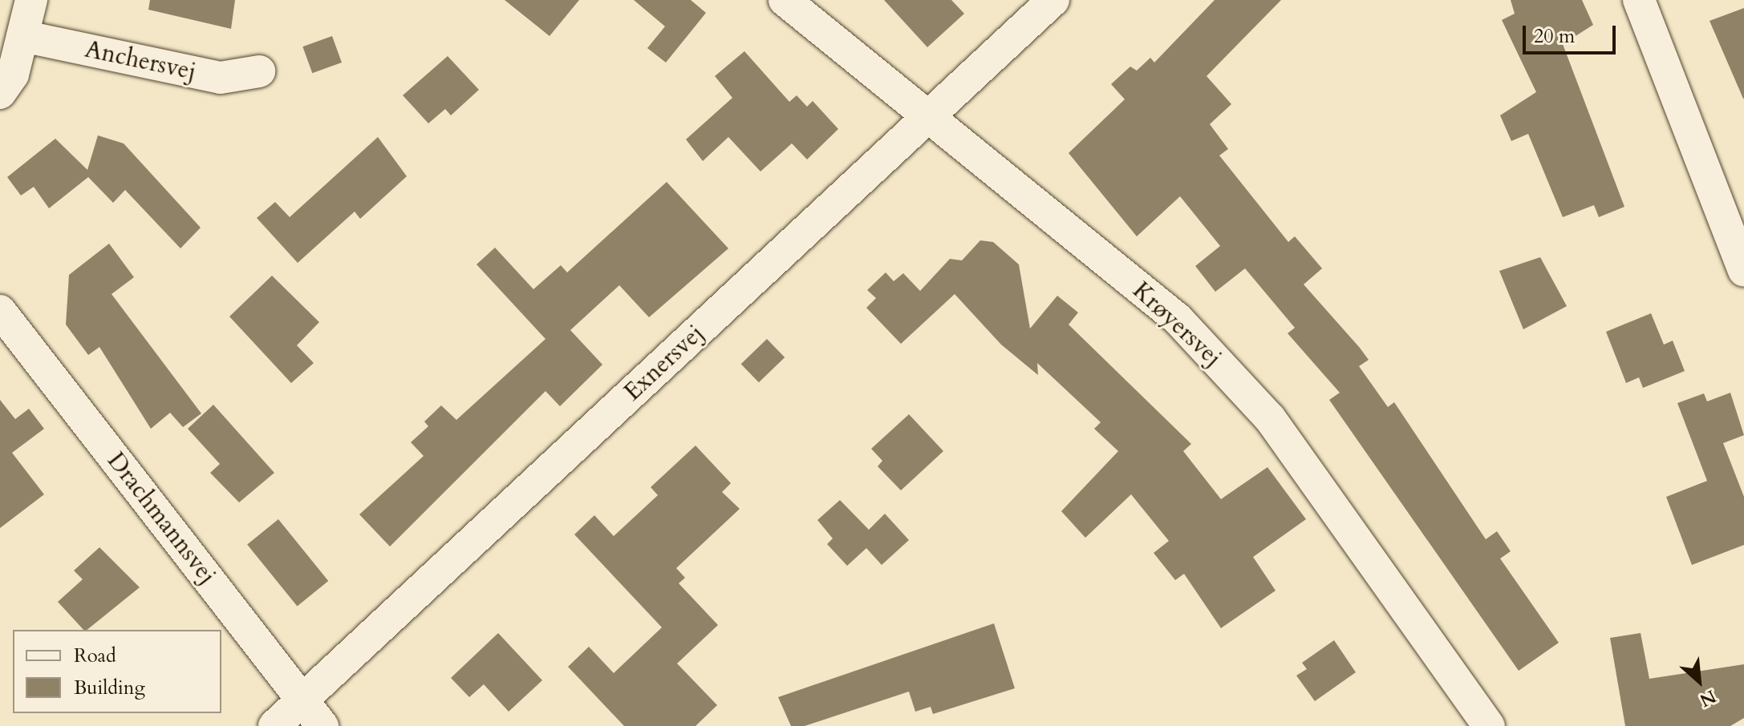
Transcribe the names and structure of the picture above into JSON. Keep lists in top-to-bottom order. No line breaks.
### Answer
{"streets":{"street":["Anchersvej","Krøyersvej","Exnersvej","Drachmannsvej"]},"crossings":[["Krøyersvej","Exnersvej"],["Exnersvej","Drachmannsvej"]],"legend":["Road","Building"],"scale_bar":"20 m","north":"bottom right"}
